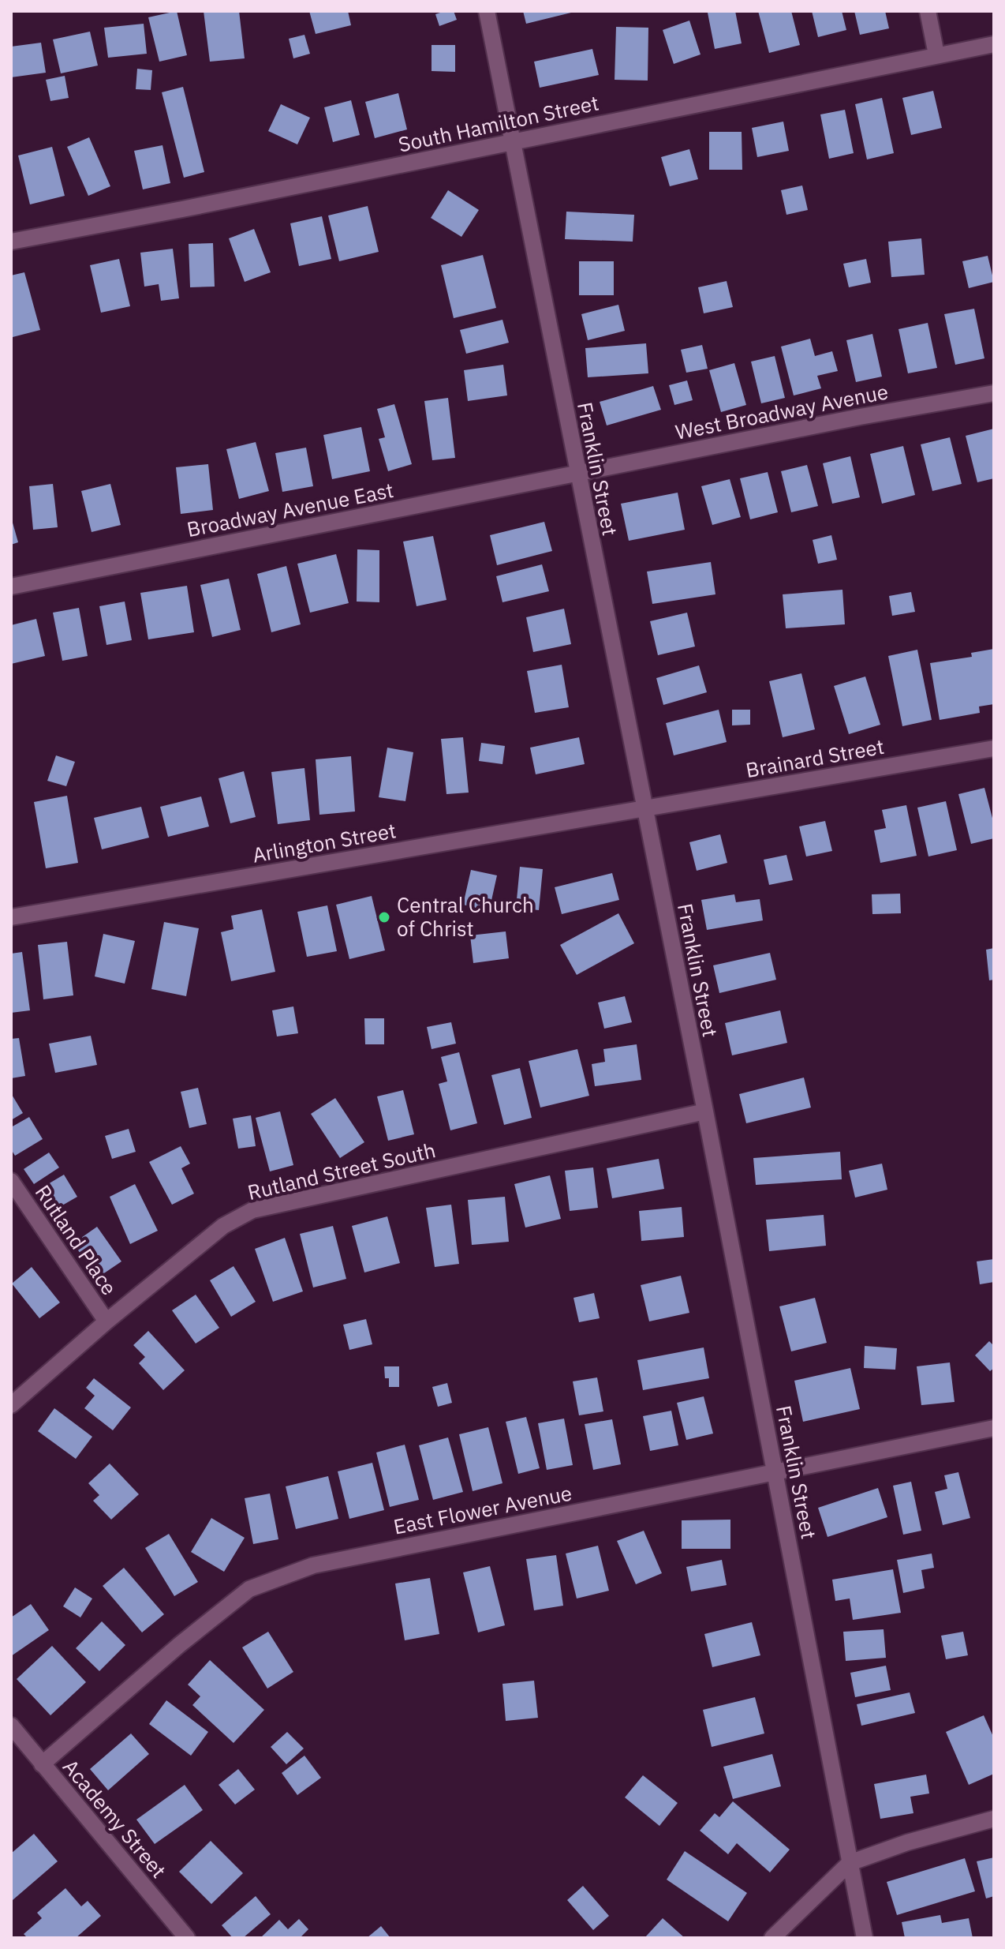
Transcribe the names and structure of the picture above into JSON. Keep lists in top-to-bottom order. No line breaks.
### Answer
{"streets":{"street":["South Hamilton Street","West Broadway Avenue","Franklin Street","Broadway Avenue East","Brainard Street","Arlington Street","Rutland Street South","Rutland Place","East Flower Avenue","Academy Street"]},"crossings":[["South Hamilton Street","Franklin Street"],["West Broadway Avenue","Franklin Street"],["West Broadway Avenue","Broadway Avenue East"],["Franklin Street","Broadway Avenue East"],["Franklin Street","Brainard Street"],["Franklin Street","Arlington Street"],["Franklin Street","Rutland Street South"],["Franklin Street","East Flower Avenue"],["Brainard Street","Arlington Street"],["Rutland Street South","Rutland Place"],["East Flower Avenue","Academy Street"]],"places":["Central Church of Christ"]}
